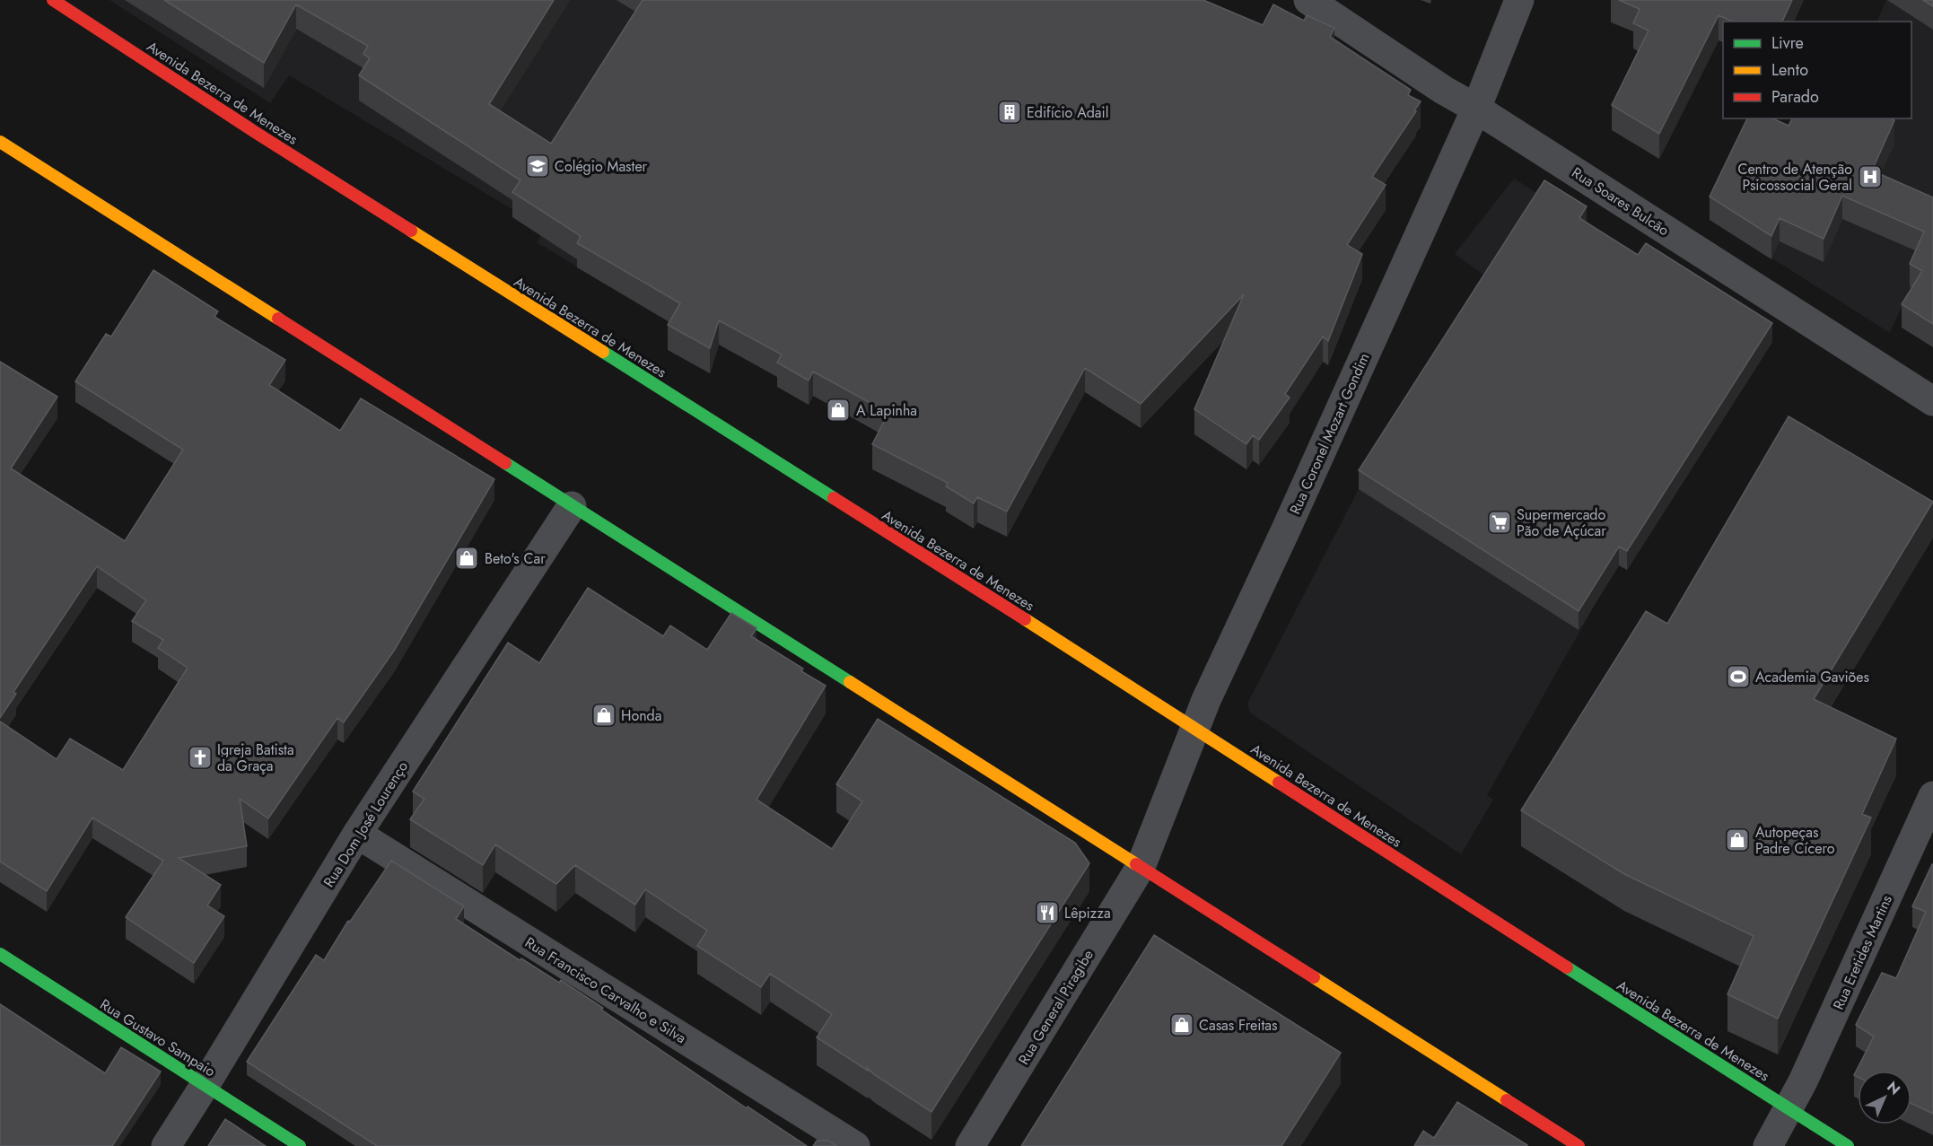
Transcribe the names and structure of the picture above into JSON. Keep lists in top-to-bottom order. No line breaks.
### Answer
{"streets":{"main road":["Avenida Bezerra de Menezes","Rua Gustavo Sampaio"],"street":["Rua Soares Bulcão","Rua Coronel Mozart Gondim","Rua Dom José Lourenço","Rua Eretides Martins","Rua Francisco Carvalho e Silva","Rua General Piragibe"]},"crossings":[["Avenida Bezerra de Menezes","Rua Coronel Mozart Gondim"],["Avenida Bezerra de Menezes","Rua Eretides Martins"],["Rua Soares Bulcão","Rua Coronel Mozart Gondim"],["Rua Coronel Mozart Gondim","Rua General Piragibe"],["Rua Dom José Lourenço","Rua Francisco Carvalho e Silva"],["Rua Dom José Lourenço","Rua Gustavo Sampaio"]],"places":{"building":["Edifício Adail"],"school or university":["Colégio Master"],"hospital":["Centro de Atenção Psicossocial Geral"],"shop":["A Lapinha","Beto's Car","Honda","Autopeças Padre Cícero","Casas Freitas"],"supermarket":["Supermercado Pão de Açúcar"],"sports":["Academia Gaviões"],"church":["Igreja Batista da Graça"],"restaurant":["Lêpizza"]},"legend":["Livre","Lento","Parado"],"north":"top right"}
